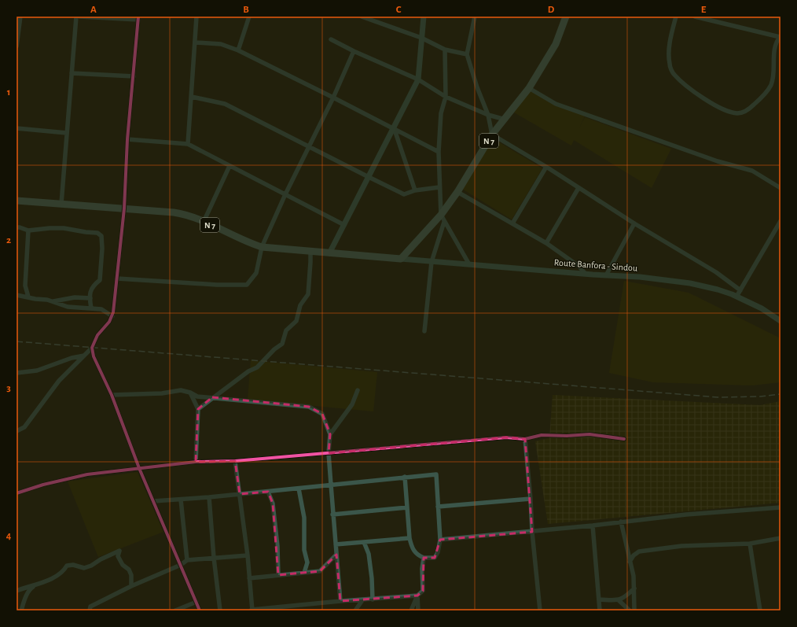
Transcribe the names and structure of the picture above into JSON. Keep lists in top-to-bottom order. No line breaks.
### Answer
{"streets":{"highway":["N 7"],"main road":["Route Banfora - Sindou"]},"crossings":[["N 7","Route Banfora - Sindou"]],"grid":{"columns":["A","B","C","D","E"],"rows":["1","2","3","4"]}}
